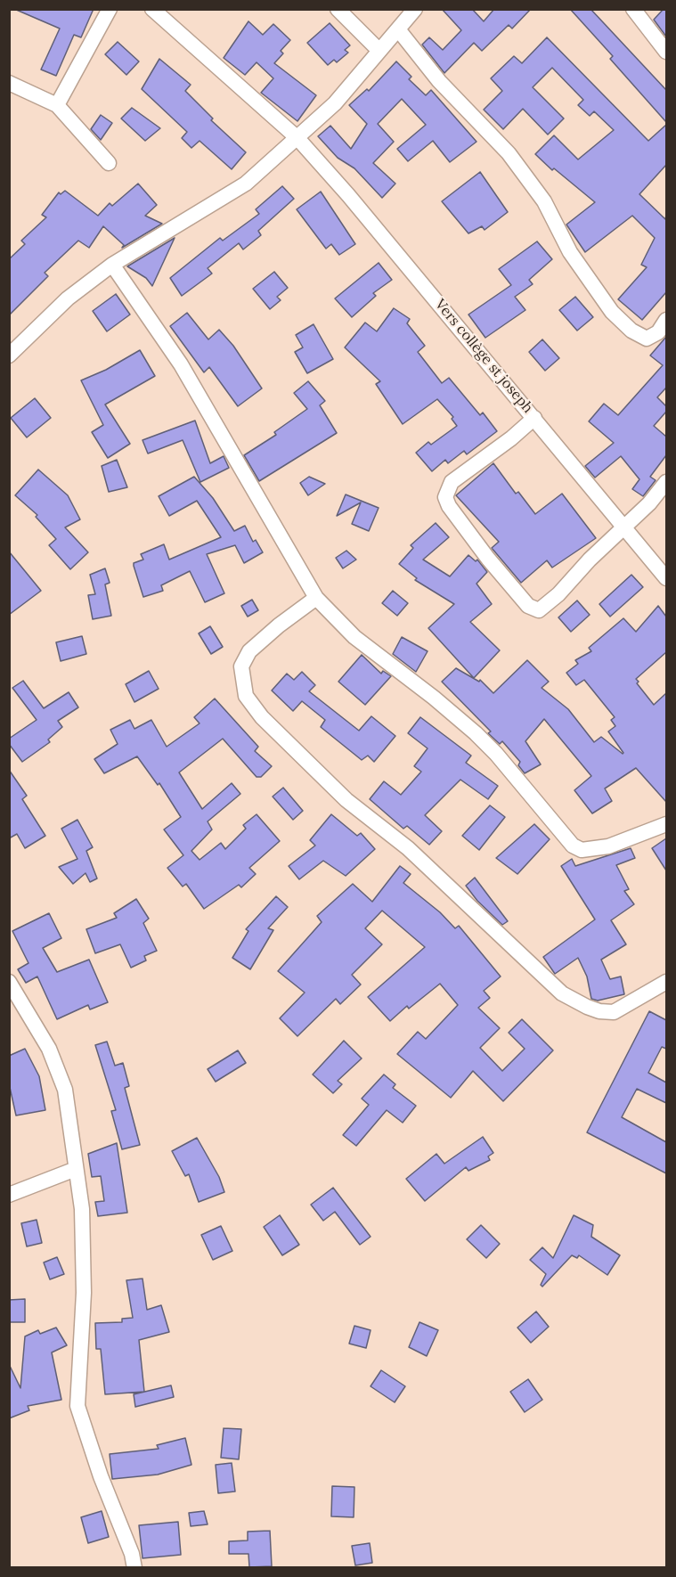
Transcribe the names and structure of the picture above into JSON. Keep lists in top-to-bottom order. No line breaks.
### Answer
{"streets":{"street":["Vers collège st joseph"]}}
